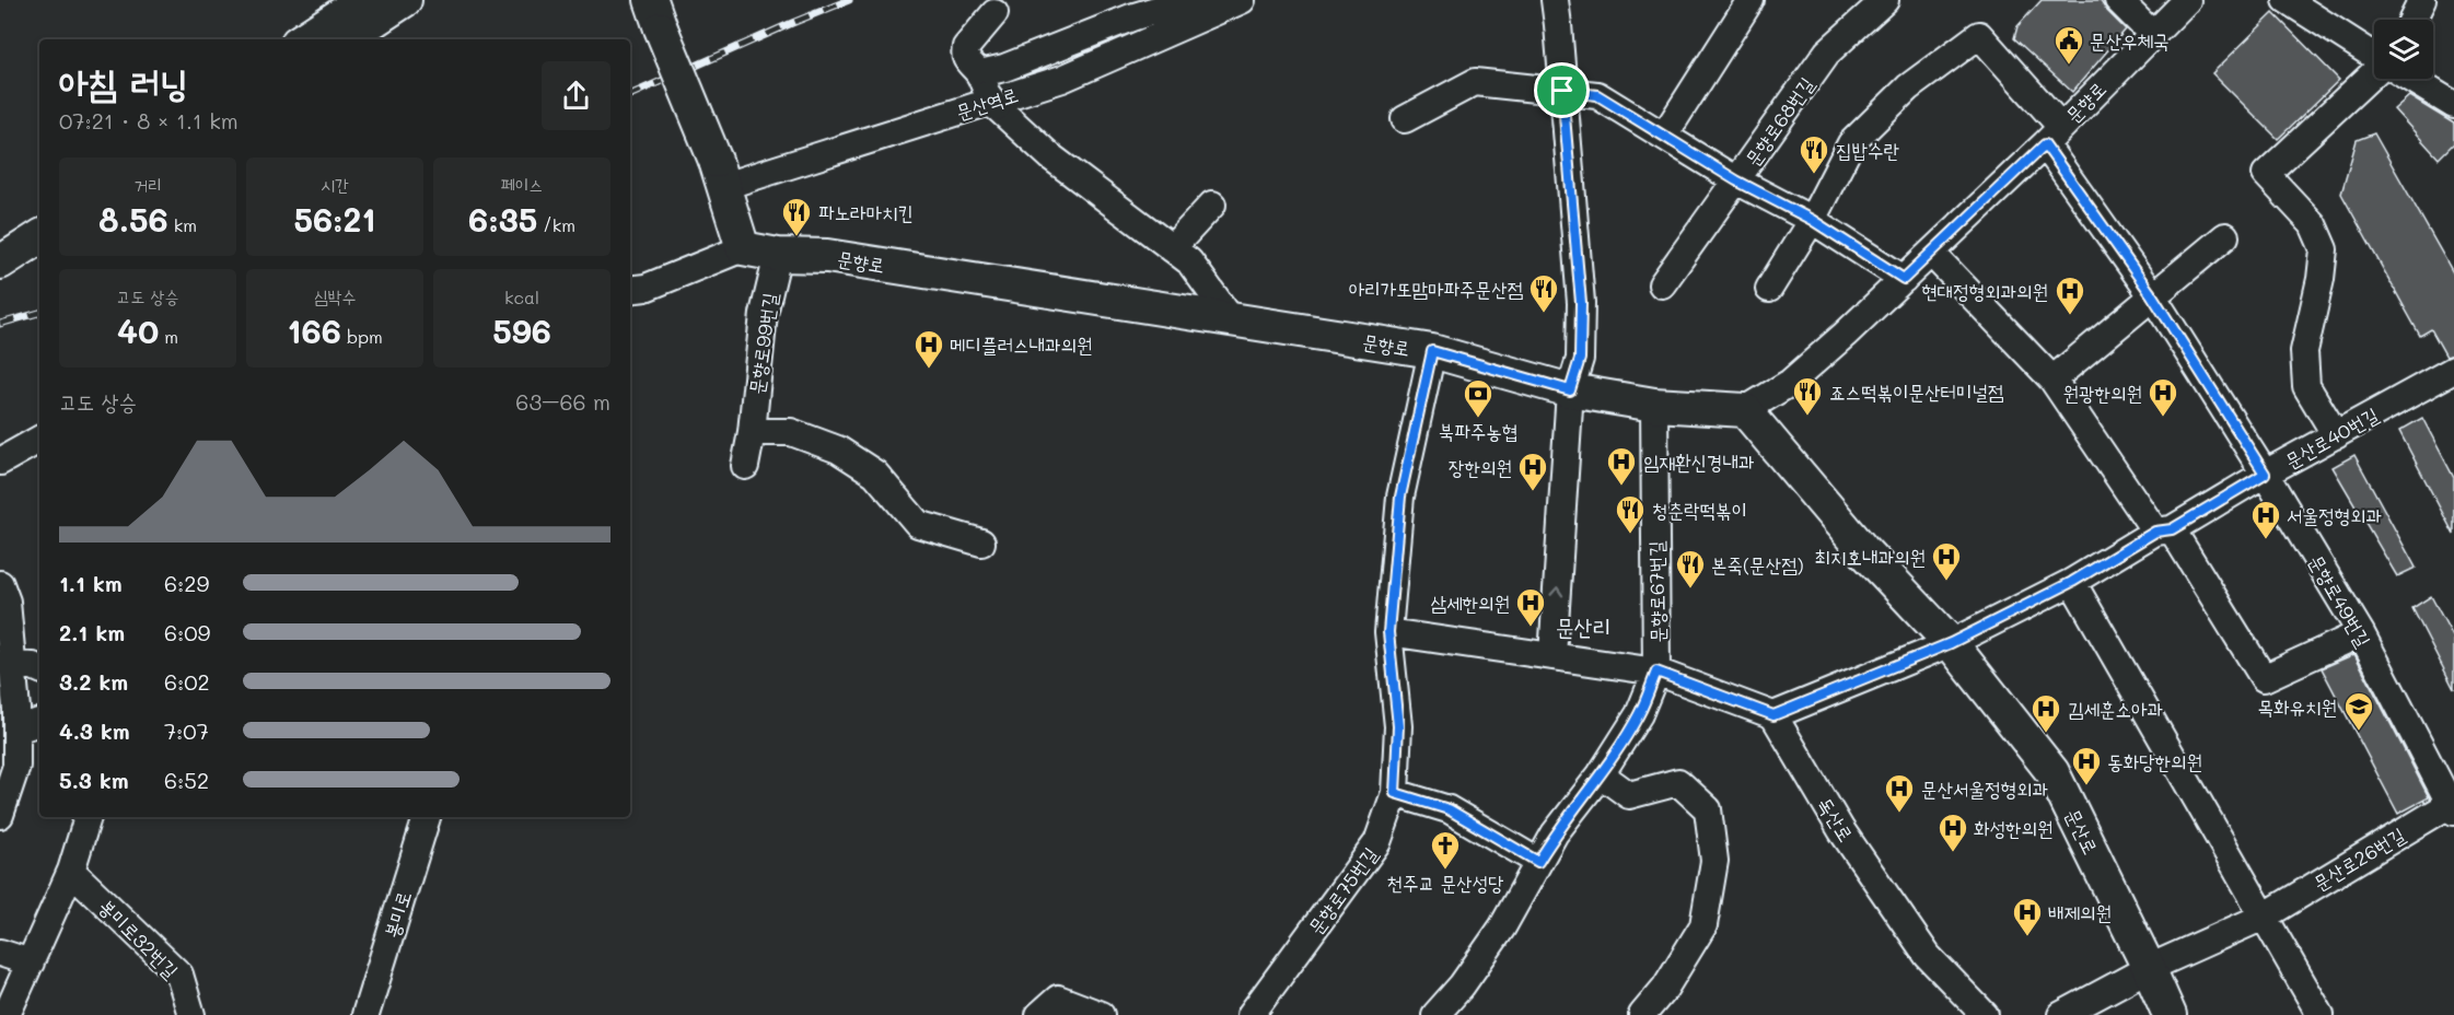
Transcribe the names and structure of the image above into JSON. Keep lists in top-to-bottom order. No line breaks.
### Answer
{"streets":{"main road":["문향로","문산로"],"street":["문산역로","문향로68번길","문향로99번길","문산로40번길","문향로67번길","문향로49번길","독산로","문산로26번길","문향로75번길","봉미로","봉미로32번길"]},"crossings":[["문향로","문향로99번길"],["문향로","문향로67번길"],["문향로","문향로49번길"],["문향로","문산로"],["문향로","문향로75번길"],["문산로40번길","문향로49번길"],["문산로40번길","문산로"],["문향로49번길","문산로26번길"],["문산로","문산로26번길"]],"districts":["문산리"],"places":{"public building":["문산우체국"],"restaurant":["집밥수란","파노라마치킨","아리가또맘마파주문산점","죠스떡볶이문산터미널점","청춘락떡볶이","본죽(문산점)"],"hospital":["현대정형외과의원","메디플러스내과의원","원광한의원","임재환신경내과","장한의원","서울정형외과","최지호내과의원","삼세한의원","김세훈소아과","동화당한의원","문산서울정형외과","화성한의원","배제의원"],"bank":["북파주농협"],"school or university":["목화유치원"],"church":["천주교 문산성당"]},"page":{"heading":["아침 러닝","07:21 · 8 × 1.1 km"],"stats":[["거리","8.56 km"],["시간","56:21"],["페이스","6:35 /km"],["고도 상승","40 m"],["심박수","166 bpm"],["kcal","596"]],"chart":["고도 상승","63–66 m"],"list":[{"name":"1.1 km","note":"6:29"},{"name":"2.1 km","note":"6:09"},{"name":"3.2 km","note":"6:02"},{"name":"4.3 km","note":"7:07"},{"name":"5.3 km","note":"6:52"}]}}
